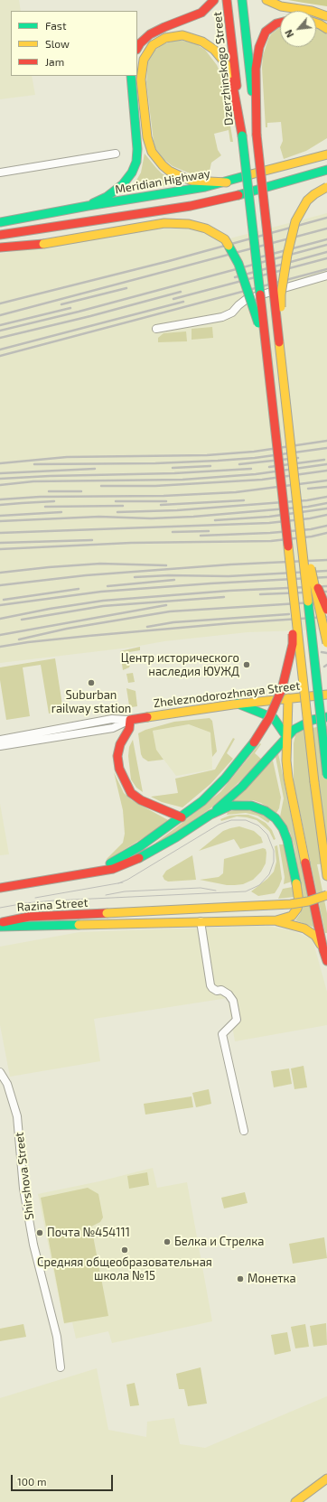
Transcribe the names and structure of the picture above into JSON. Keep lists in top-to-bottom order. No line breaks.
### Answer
{"streets":{"main road":["Dzerzhinskogo Street","Meridian Highway","Zheleznodorozhnaya Street","Razina Street"],"street":["Shirshova Street"]},"places":["Центр исторического наследия ЮУЖД","Suburban railway station","Почта №454111","Белка и Стрелка","Средняя общеобразовательная школа №15","Монетка"],"legend":["Fast","Slow","Jam"],"scale_bar":"100 m","north":"bottom left"}
